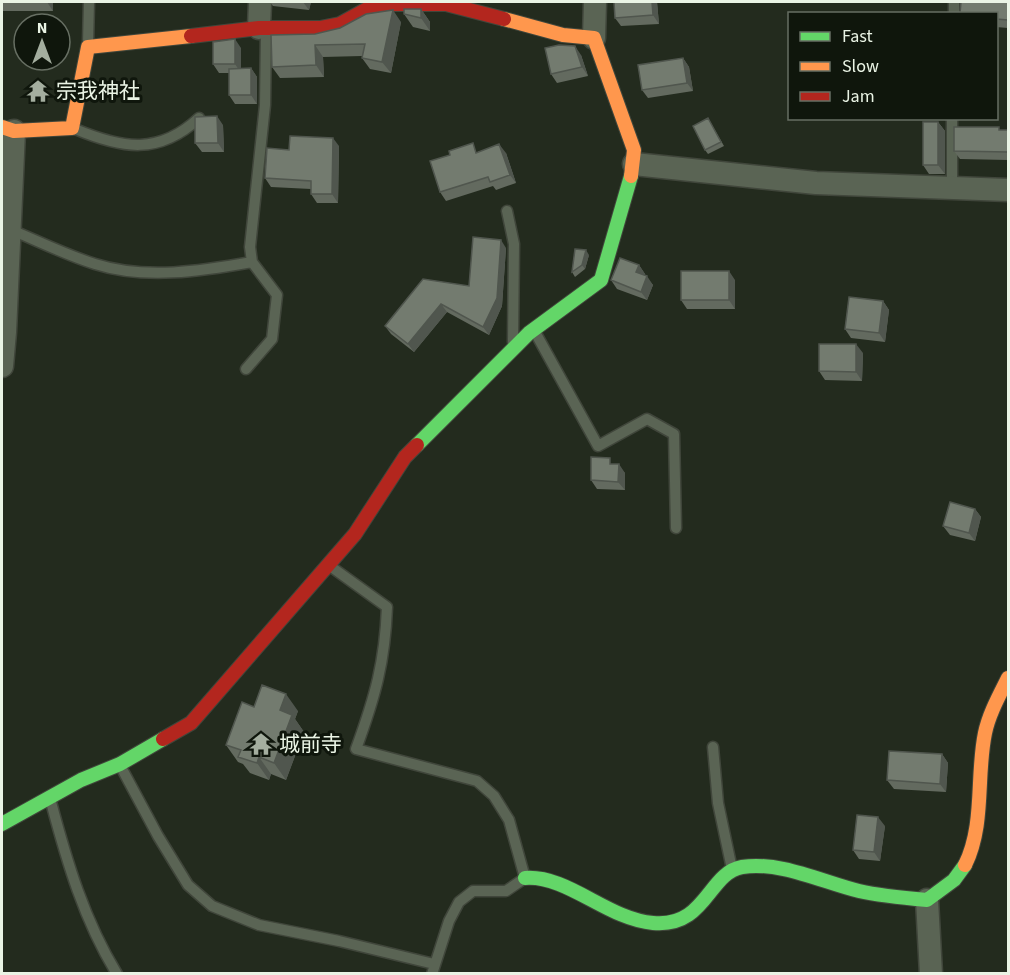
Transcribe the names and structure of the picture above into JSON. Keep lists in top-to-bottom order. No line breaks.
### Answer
{"places":{"temple":["宗我神社","城前寺"]},"legend":["Fast","Slow","Jam"],"north":"top"}
